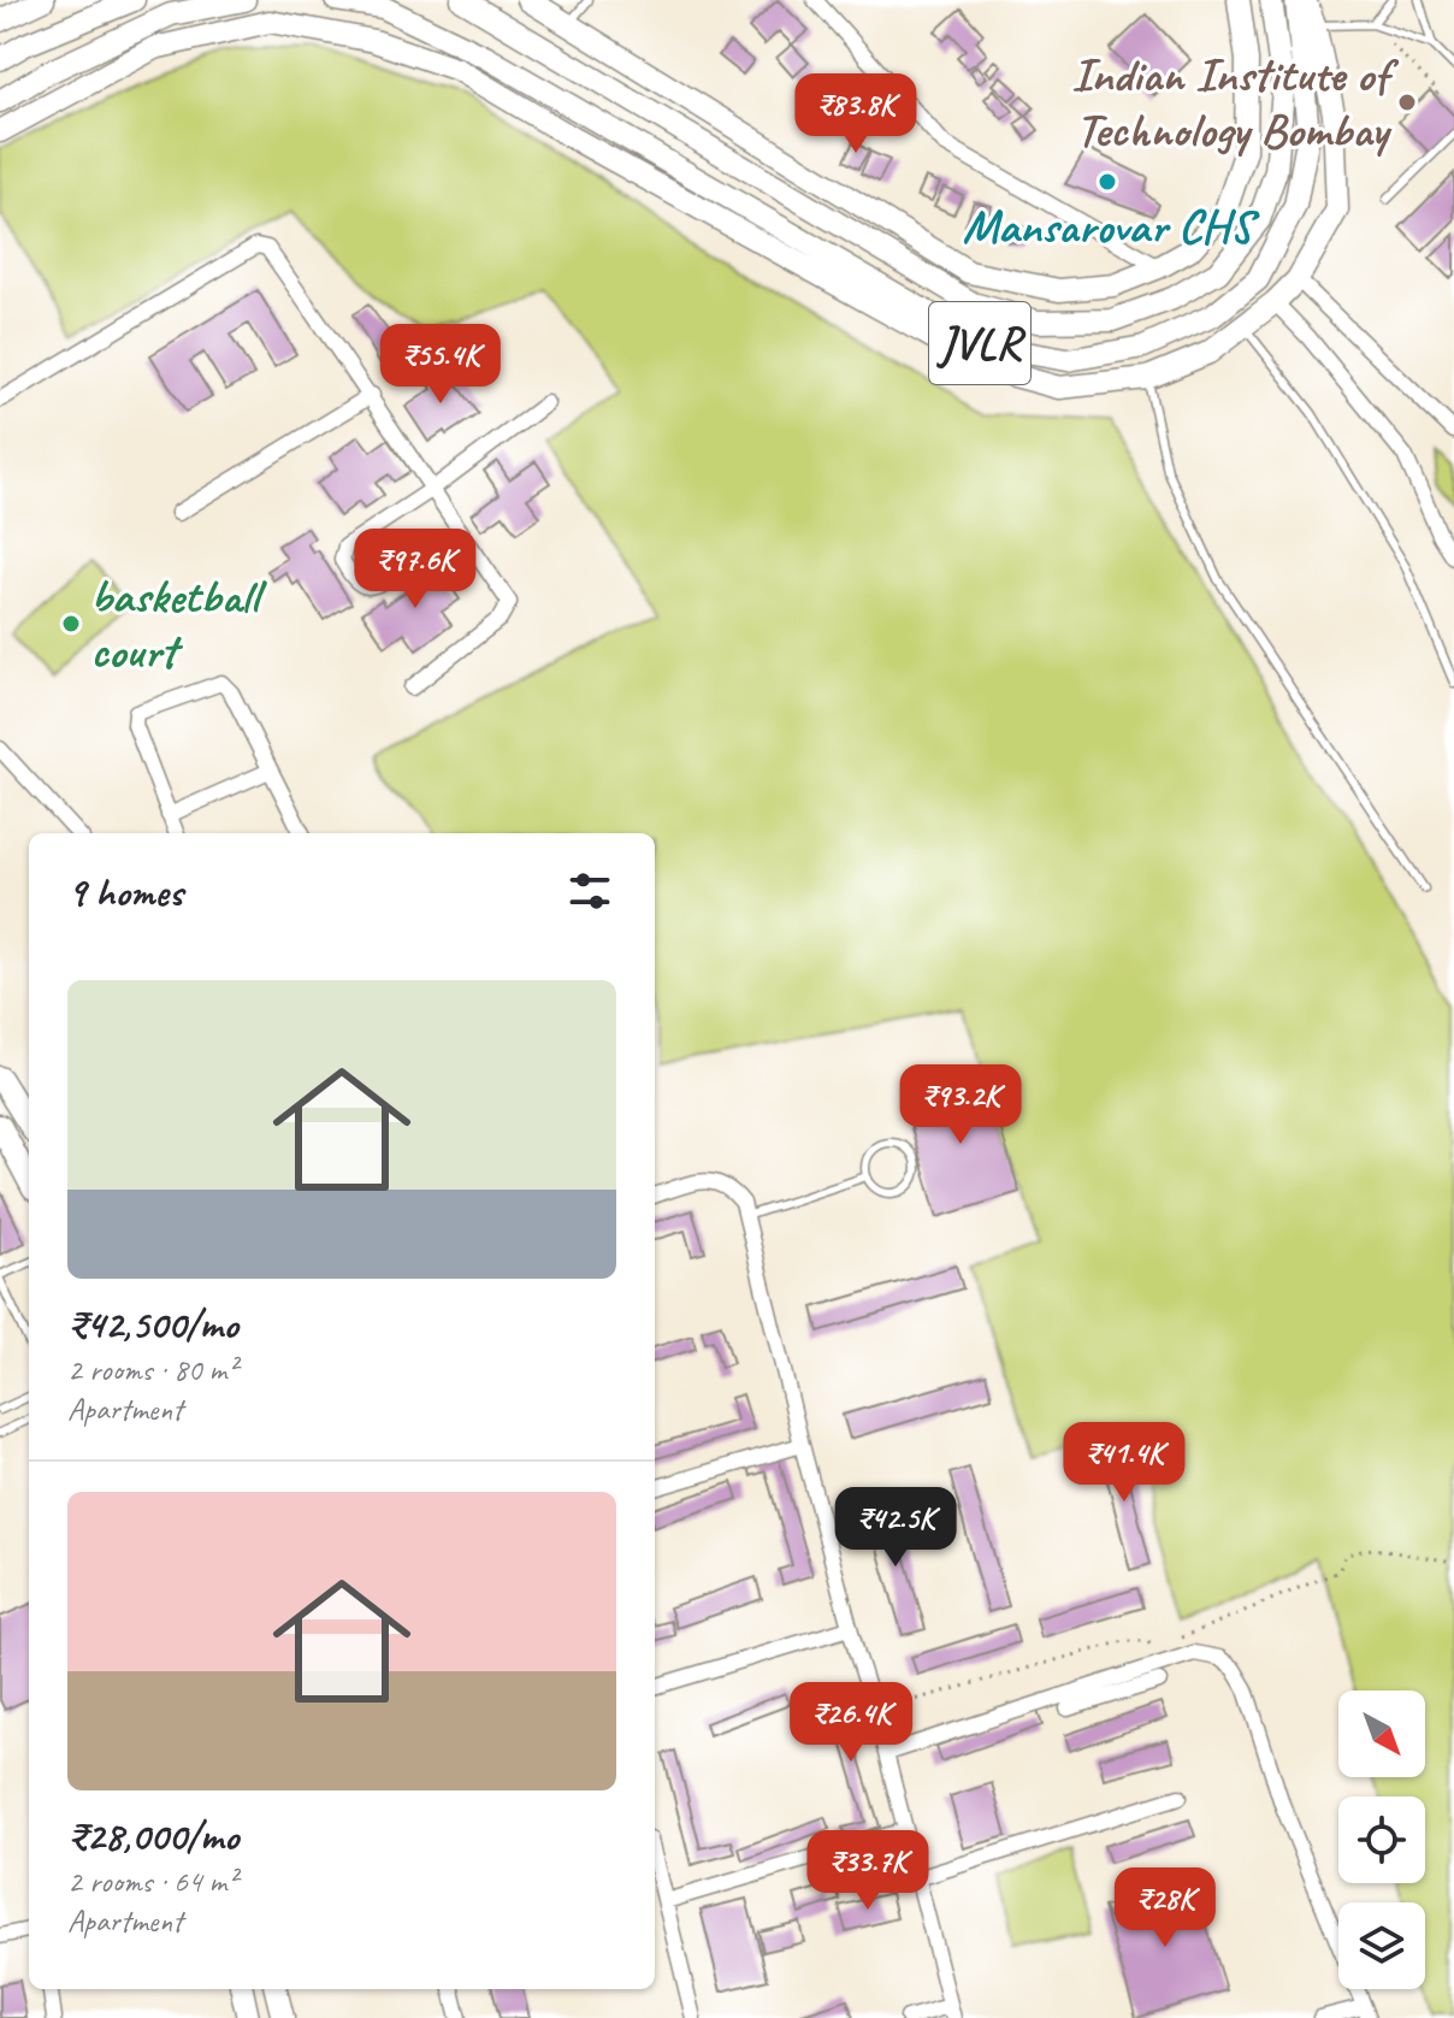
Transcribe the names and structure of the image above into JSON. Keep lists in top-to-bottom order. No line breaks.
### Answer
{"streets":{"main road":["JVLR"]},"places":["Indian Institute of Technology Bombay","Mansarovar CHS","basketball court"],"north":"bottom right","page":{"price":["₹83.8K","₹55.4K","₹97.6K","₹93.2K","₹41.4K","₹42.5K","₹26.4K","₹33.7K","₹28K"],"heading":"9 homes","list":[{"name":"₹42,500/mo","note":"2 rooms · 80 m² · Apartment"},{"name":"₹28,000/mo","note":"2 rooms · 64 m² · Apartment"}]}}
